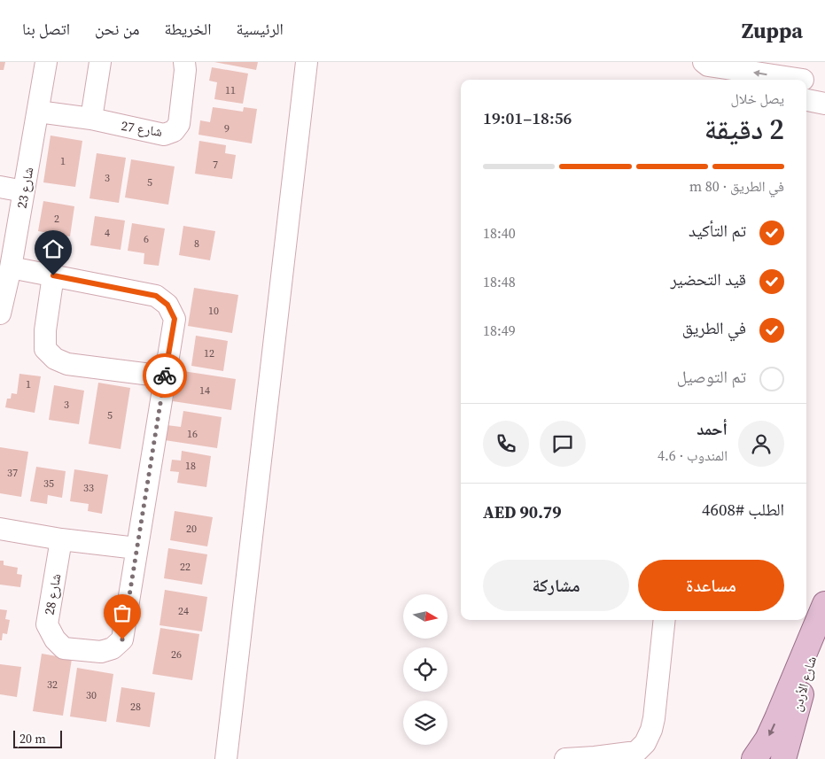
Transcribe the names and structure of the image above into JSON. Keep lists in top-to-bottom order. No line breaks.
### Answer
{"streets":{"main road":["شارع الأردن"],"street":["شارع 27","شارع 23","شارع 28"]},"crossings":[["شارع 27","شارع 23"],["شارع 23","شارع 28"]],"house_numbers":["11","9","1","7","3","5","2","4","6","8","10","12","1","14","3","5","16","18","37","35","33","20","22","24","26","32","30","28"],"scale_bar":"20 m","north":"right","page":{"header":"Zuppa","nav":["الرئيسية","الخريطة","من نحن","اتصل بنا"],"heading":["2 دقيقة","يصل خلال","18:56–19:01"],"panel":["أحمد","المندوب · 4.6","الطلب #4608","AED 90.79"],"bar":"في الطريق · 80 m","list":[["تم التأكيد","18:40"],["قيد التحضير","18:48"],["في الطريق","18:49"],"تم التوصيل"],"buttons":["مساعدة","مشاركة"],"scale":"20 m"}}
